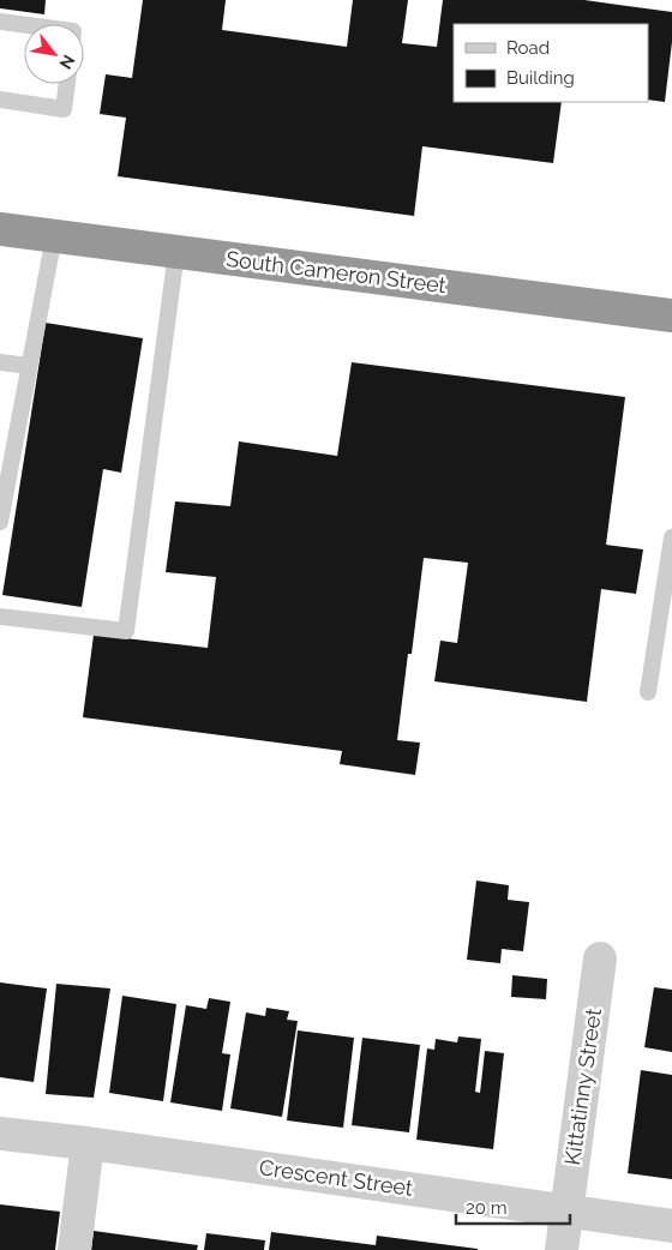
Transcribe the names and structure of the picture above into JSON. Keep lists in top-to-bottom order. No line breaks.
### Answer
{"streets":{"highway":["South Cameron Street"],"street":["Kittatinny Street","Crescent Street"]},"crossings":[["Kittatinny Street","Crescent Street"]],"legend":["Road","Building"],"scale_bar":"20 m","north":"bottom right"}
